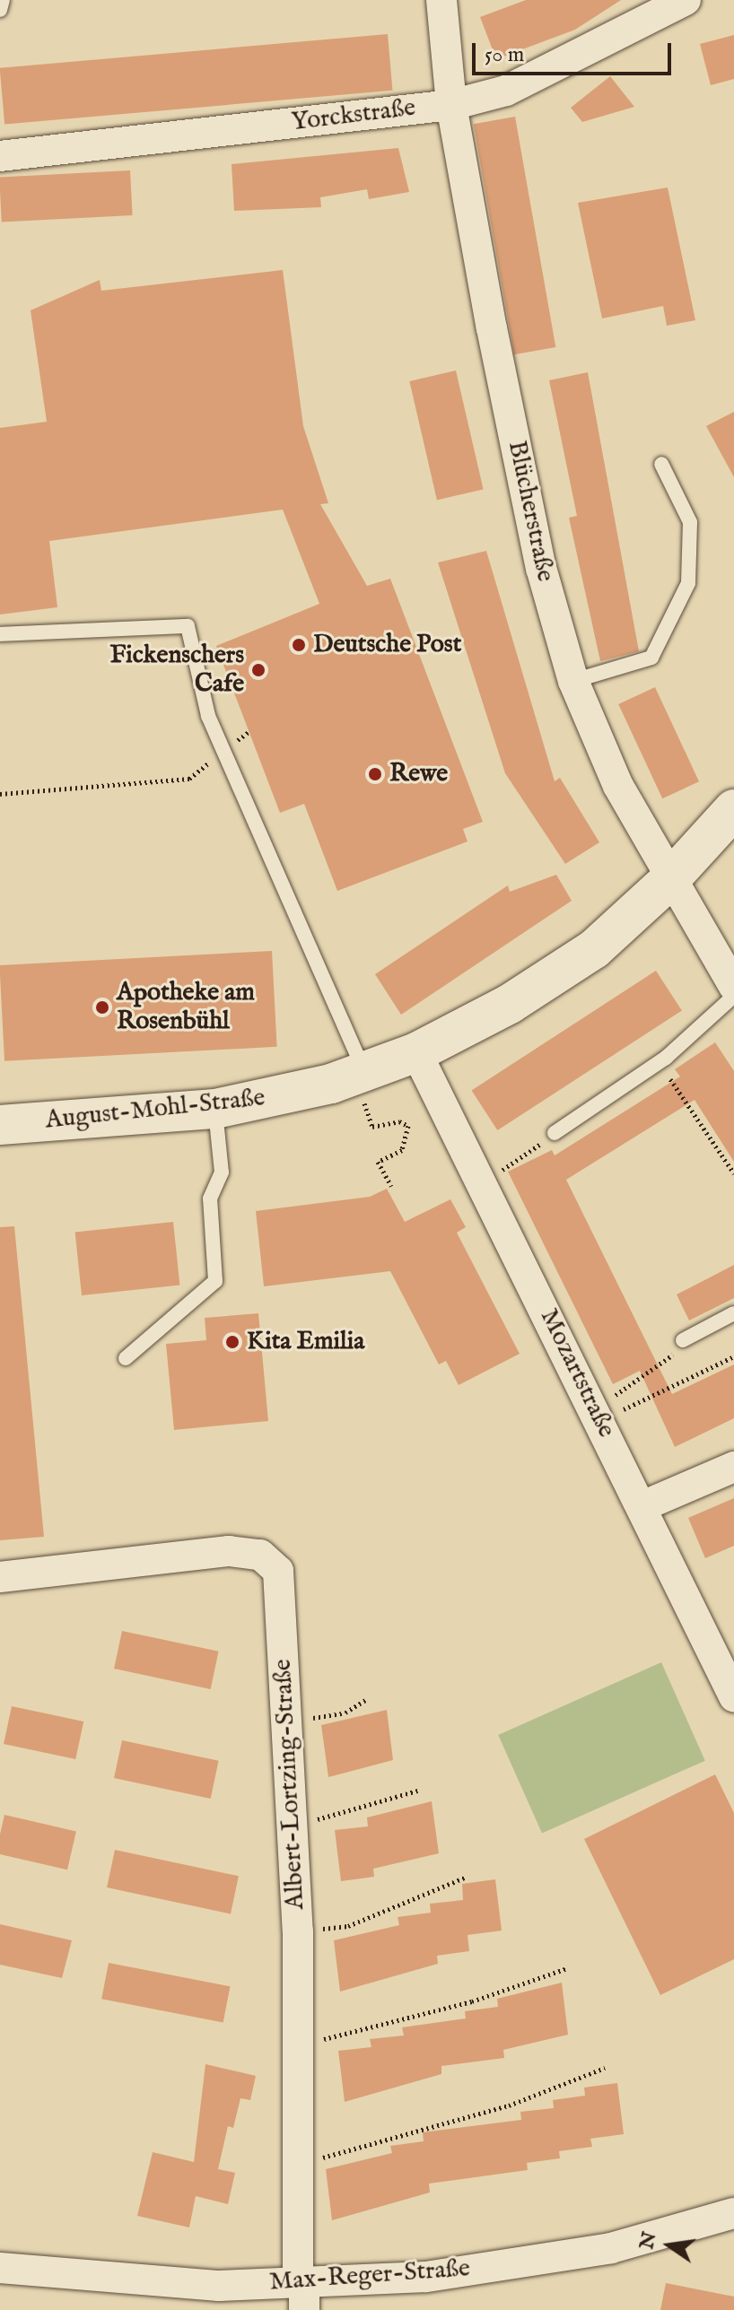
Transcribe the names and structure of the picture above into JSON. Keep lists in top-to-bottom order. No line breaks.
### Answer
{"streets":{"main road":["August-Mohl-Straße"],"street":["Yorckstraße","Blücherstraße","Mozartstraße","Albert-Lortzing-Straße","Max-Reger-Straße"]},"crossings":[["Yorckstraße","Blücherstraße"],["Blücherstraße","August-Mohl-Straße"],["August-Mohl-Straße","Mozartstraße"],["Albert-Lortzing-Straße","Max-Reger-Straße"]],"places":["Deutsche Post","Fickenschers Cafe","Rewe","Apotheke am Rosenbühl","Kita Emilia"],"scale_bar":"50 m","north":"left"}
